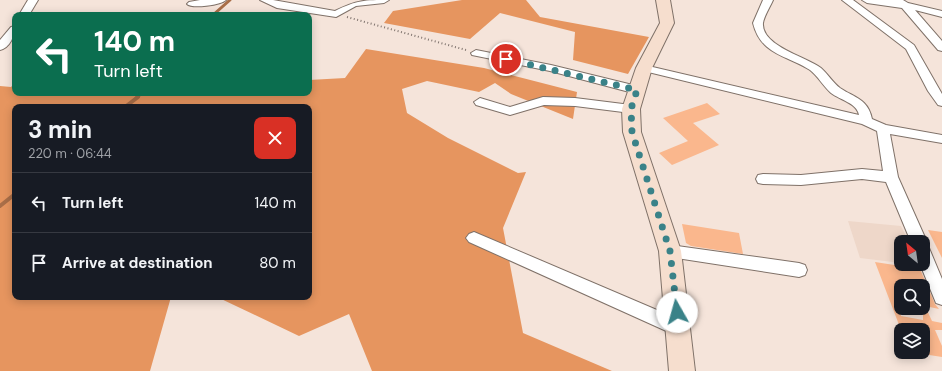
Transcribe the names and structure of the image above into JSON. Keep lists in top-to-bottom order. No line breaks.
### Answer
{"north":"top left","page":{"turn":["140 m","Turn left"],"heading":["3 min","220 m · 06:44"],"list":[{"name":"Turn left","value":"140 m"},{"name":"Arrive at destination","value":"80 m"}]}}
